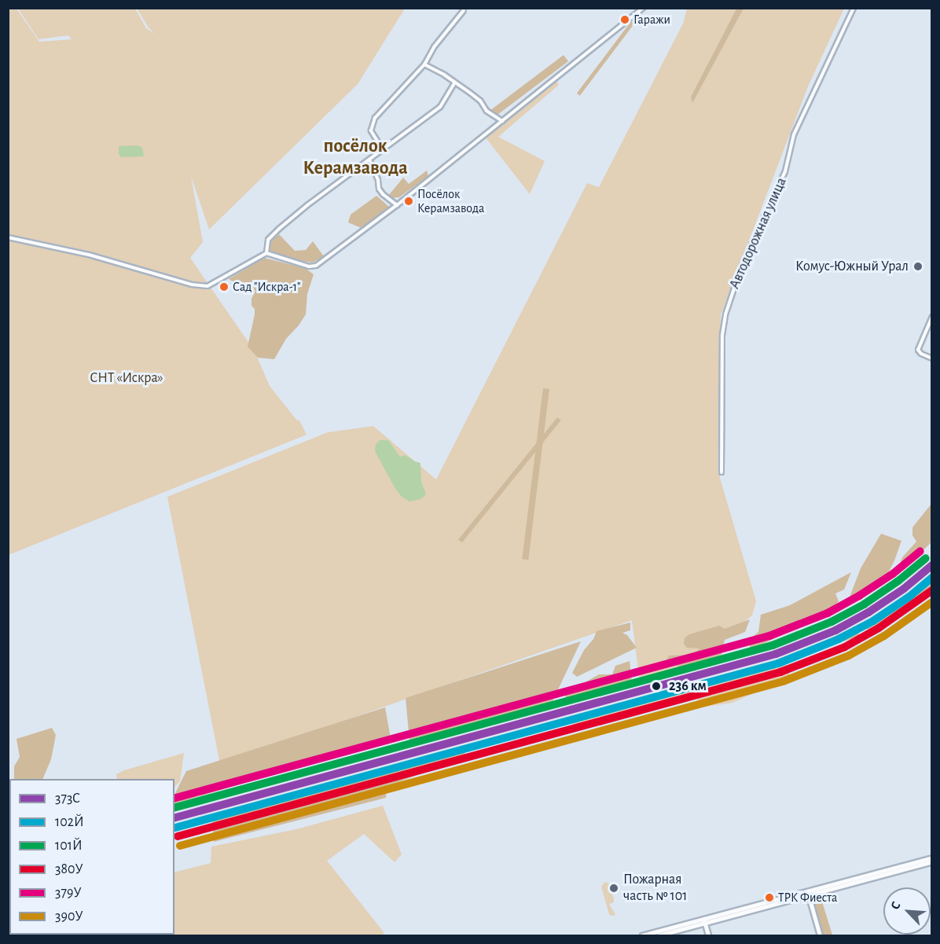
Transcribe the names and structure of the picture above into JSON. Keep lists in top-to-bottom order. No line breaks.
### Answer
{"streets":{"street":["Автодорожная улица"]},"districts":["посёлок Керамзавода"],"parks":["СНТ «Искра»"],"places":["Гаражи","Посёлок Керамзавода","Комус-Южный Урал","Сад \"Искра-1\"","236 км","Пожарная часть № 101","ТРК Фиеста"],"lines":["transit line 379У","transit line 101Й","transit line 373C","transit line 102Й","transit line 380У","transit line 390У"],"legend":["373C","102Й","101Й","380У","379У","390У"],"north":"top left"}
